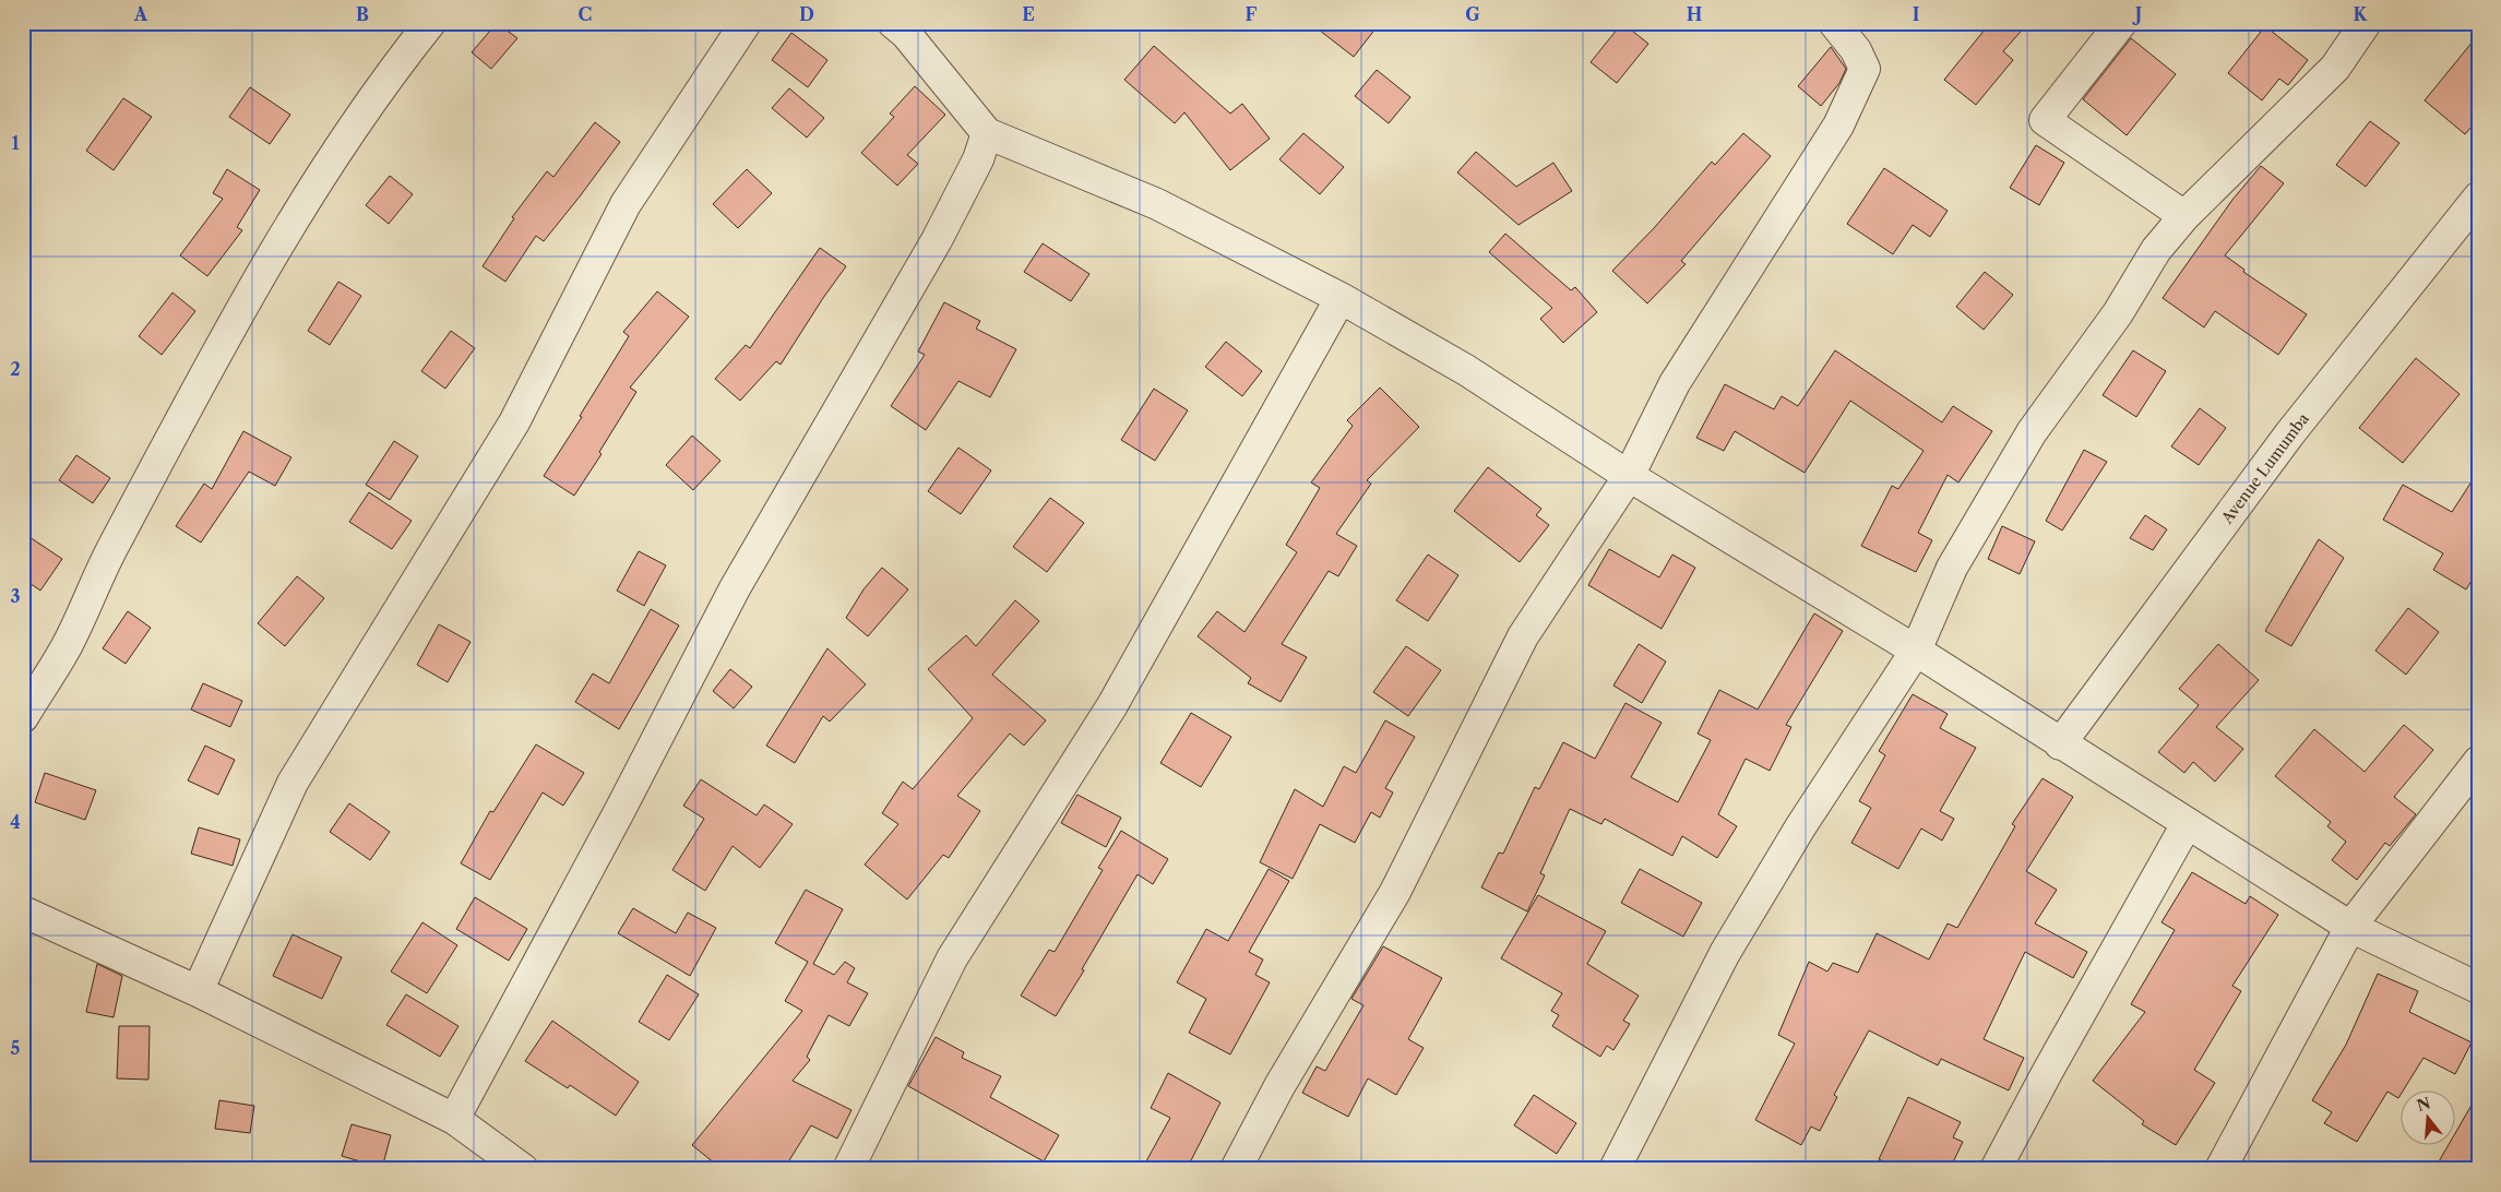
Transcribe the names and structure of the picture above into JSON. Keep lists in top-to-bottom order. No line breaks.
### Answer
{"streets":{"street":["Avenue Lumumba"]},"north":"top","grid":{"columns":["A","B","C","D","E","F","G","H","I","J","K"],"rows":["1","2","3","4","5"]}}
